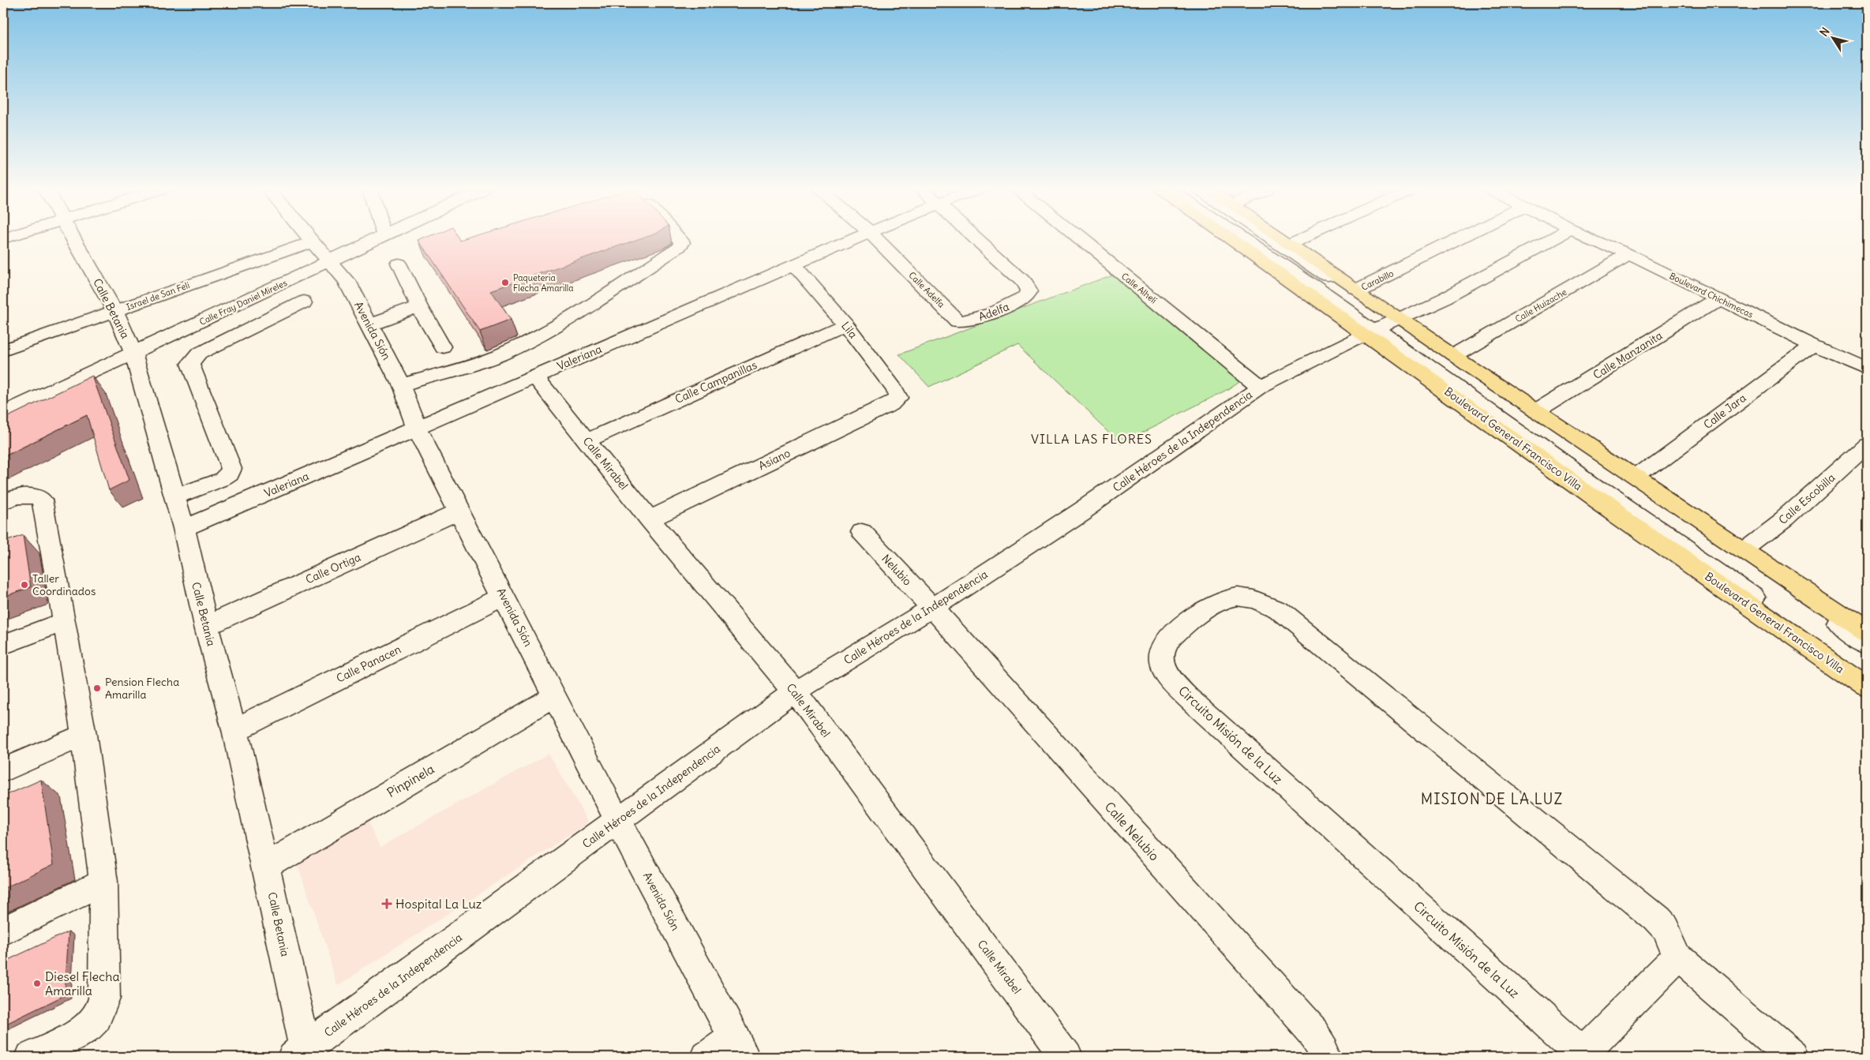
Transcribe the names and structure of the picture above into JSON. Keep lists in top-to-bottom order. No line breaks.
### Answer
{"streets":{"main road":["Boulevard General Francisco Villa"],"street":["Carabillo","Calle Alhelí","Calle Adelfa","Boulevard Chichimecas","Israel de San Feli","Calle Fray Daniel Mireles","Calle Huizache","Calle Betania","Adelfa","Lila","Avenida Sión","Calle Manzanita","Valeriana","Calle Campanillas","Calle Jara","Calle Héroes de la Independencia","Asiano","Calle Mirabel","Calle Escobilla","Calle Ortiga","Nelubio","Calle Panacen","Circuito Misión de la Luz","Pinpinela","Calle Nelubio"]},"crossings":[["Carabillo","Boulevard General Francisco Villa"],["Calle Alhelí","Calle Héroes de la Independencia"],["Calle Adelfa","Adelfa"],["Boulevard Chichimecas","Calle Huizache"],["Boulevard Chichimecas","Calle Manzanita"],["Boulevard Chichimecas","Calle Jara"],["Israel de San Feli","Calle Betania"],["Israel de San Feli","Avenida Sión"],["Calle Fray Daniel Mireles","Calle Betania"],["Calle Fray Daniel Mireles","Avenida Sión"],["Calle Huizache","Boulevard General Francisco Villa"],["Calle Betania","Valeriana"],["Calle Betania","Calle Héroes de la Independencia"],["Calle Betania","Calle Ortiga"],["Calle Betania","Calle Panacen"],["Calle Betania","Pinpinela"],["Lila","Valeriana"],["Lila","Calle Campanillas"],["Lila","Asiano"],["Avenida Sión","Valeriana"],["Avenida Sión","Calle Héroes de la Independencia"],["Avenida Sión","Calle Ortiga"],["Avenida Sión","Calle Panacen"],["Avenida Sión","Pinpinela"],["Calle Manzanita","Boulevard General Francisco Villa"],["Valeriana","Calle Mirabel"],["Calle Campanillas","Calle Mirabel"],["Calle Jara","Boulevard General Francisco Villa"],["Boulevard General Francisco Villa","Calle Héroes de la Independencia"],["Boulevard General Francisco Villa","Calle Escobilla"],["Calle Héroes de la Independencia","Calle Mirabel"],["Calle Héroes de la Independencia","Nelubio"],["Calle Héroes de la Independencia","Calle Nelubio"],["Asiano","Calle Mirabel"],["Nelubio","Calle Nelubio"]],"districts":["VILLA LAS FLORES","MISION DE LA LUZ"],"places":{"other":["Paqueteria Flecha Amarilla","Taller Coordinados","Pension Flecha Amarilla","Diesel Flecha Amarilla"],"health":["Hospital La Luz"]},"north":"top left"}
